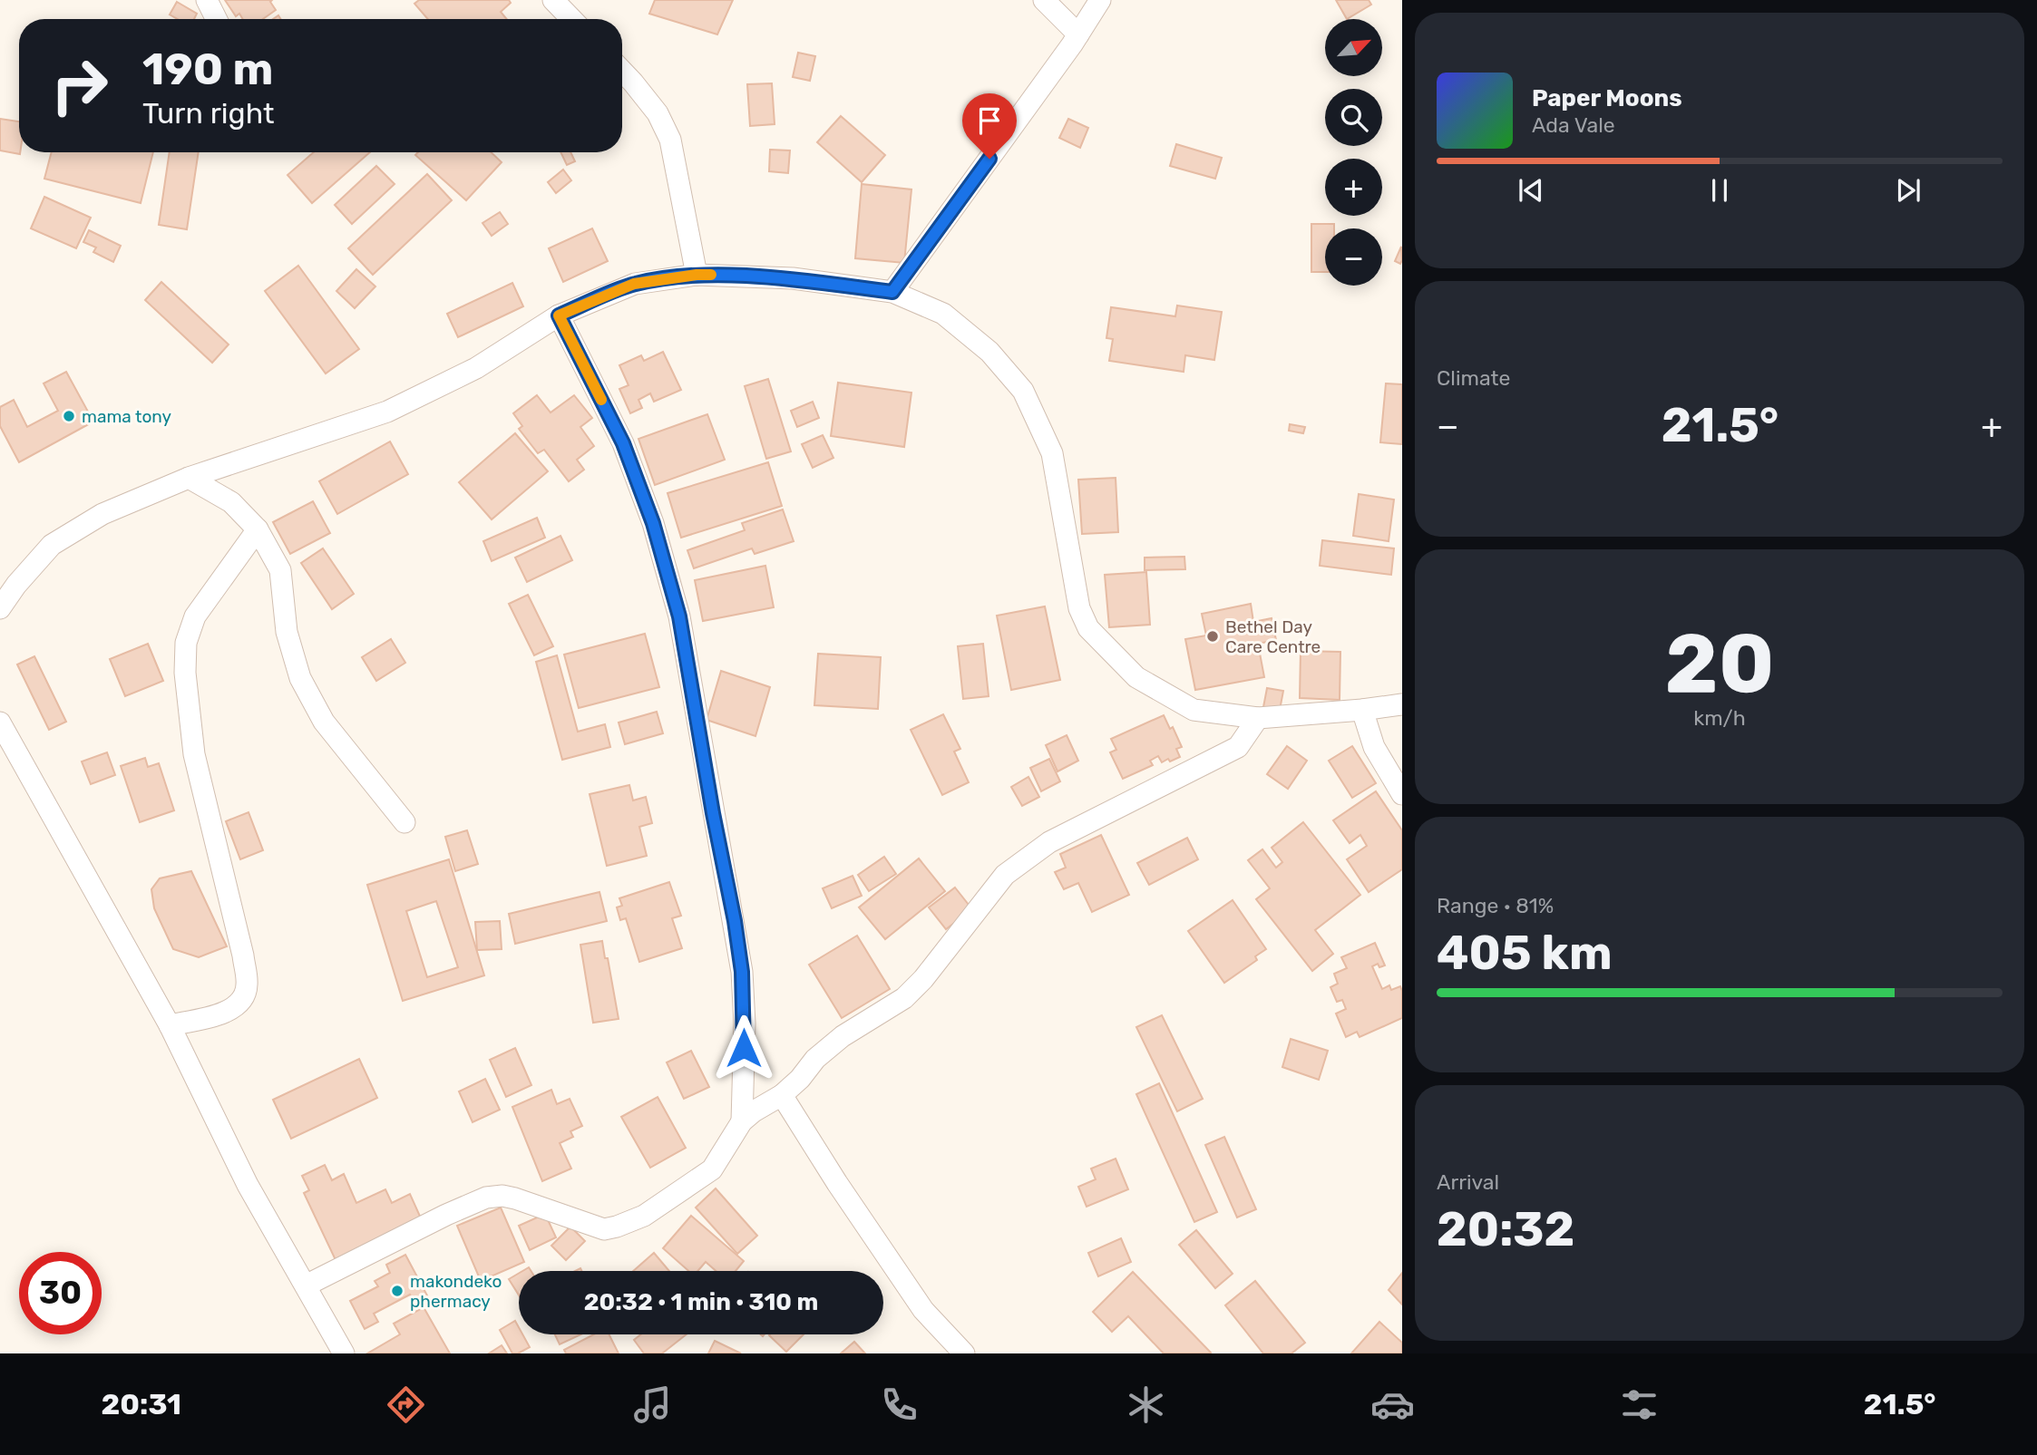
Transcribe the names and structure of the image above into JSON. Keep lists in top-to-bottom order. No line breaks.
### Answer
{"places":["mama tony","Bethel Day Care Centre","makondeko phermacy"],"north":"top right","page":{"map_buttons":["+","−"],"turn":["190 m","Turn right"],"song":["Paper Moons","Ada Vale"],"tile":["Climate",["20","km/h"],["Range · 81%","405 km"],["Arrival","20:32"]],"heat":["−","21.5°","+"],"limit":"30","trip":"20:32 · 1 min · 310 m","tabs":["20:31","21.5°"]}}
